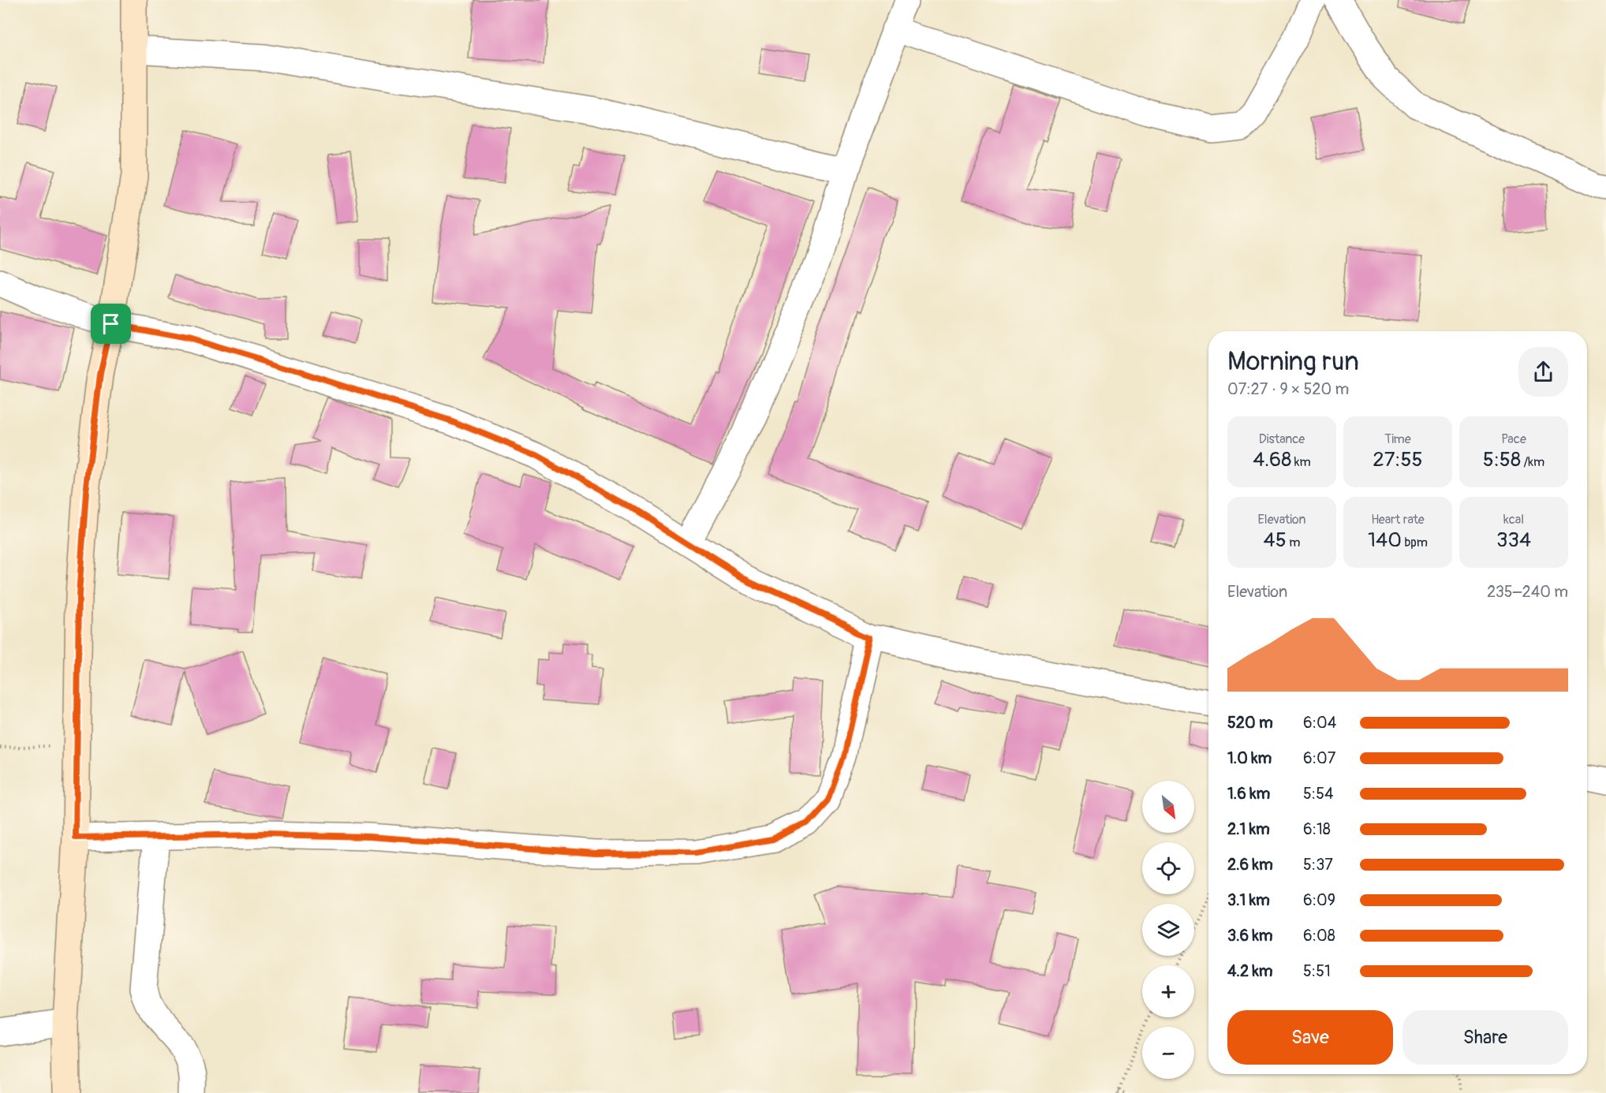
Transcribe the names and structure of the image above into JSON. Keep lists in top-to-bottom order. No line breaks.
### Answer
{"north":"bottom right","page":{"heading":["Morning run","07:27 · 9 × 520 m"],"stats":[["Distance","4.68 km"],["Time","27:55"],["Pace","5:58 /km"],["Elevation","45 m"],["Heart rate","140 bpm"],["kcal","334"]],"chart":["Elevation","235–240 m"],"list":[{"name":"520 m","note":"6:04"},{"name":"1.0 km","note":"6:07"},{"name":"1.6 km","note":"5:54"},{"name":"2.1 km","note":"6:18"},{"name":"2.6 km","note":"5:37"},{"name":"3.1 km","note":"6:09"},{"name":"3.6 km","note":"6:08"},{"name":"4.2 km","note":"5:51"}],"map_buttons":["+","−"],"buttons":["Save","Share"]}}
